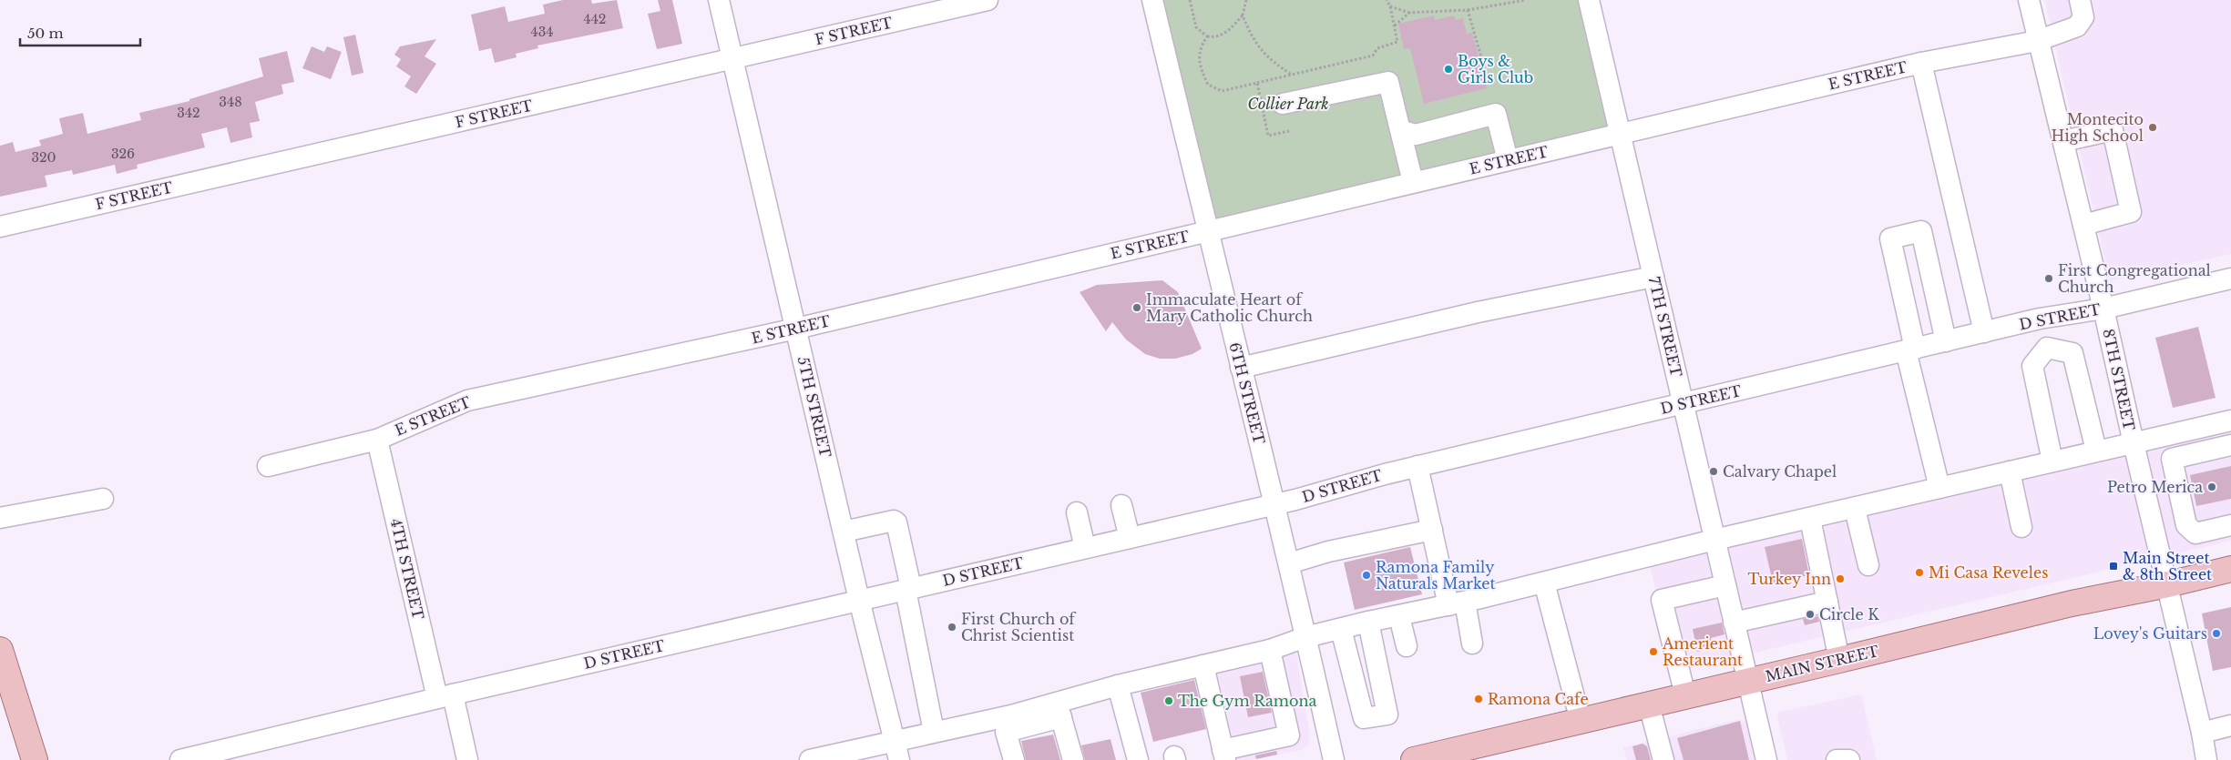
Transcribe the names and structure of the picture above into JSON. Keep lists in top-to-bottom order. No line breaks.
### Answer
{"streets":{"main road":["MAIN STREET"],"street":["F STREET","E STREET","D STREET","7TH STREET","8TH STREET","6TH STREET","5TH STREET","4TH STREET"]},"crossings":[["F STREET","5TH STREET"],["E STREET","7TH STREET"],["E STREET","8TH STREET"],["E STREET","6TH STREET"],["E STREET","5TH STREET"],["E STREET","4TH STREET"],["D STREET","7TH STREET"],["D STREET","8TH STREET"],["D STREET","6TH STREET"],["D STREET","5TH STREET"],["D STREET","4TH STREET"],["7TH STREET","MAIN STREET"],["8TH STREET","MAIN STREET"]],"parks":["Collier Park"],"places":{"other":["Boys & Girls Club","Montecito High School","First Congregational Church","Immaculate Heart of Mary Catholic Church","Calvary Chapel","Petro Merica","Mi Casa Reveles","Ramona Family Naturals Market","Turkey Inn","Circle K","First Church of Christ Scientist","Lovey's Guitars","Amerient Restaurant","Ramona Cafe","The Gym Ramona"],"transit":["Main Street & 8th Street"]},"house_numbers":["442","434","348","342","326","320"],"scale_bar":"50 m"}
